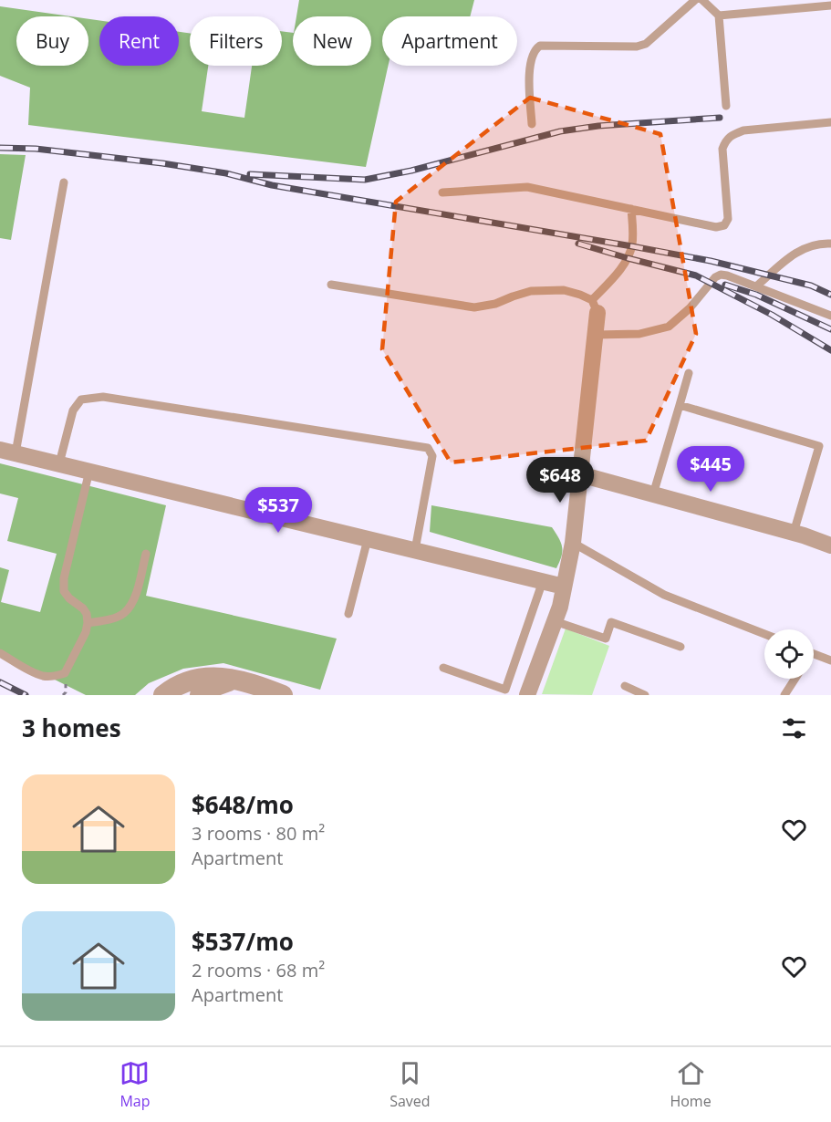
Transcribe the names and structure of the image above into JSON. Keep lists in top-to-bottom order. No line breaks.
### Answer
{"page":{"chip":["Buy","Rent","Filters","New","Apartment"],"price":["$445","$648","$537"],"heading":"3 homes","list":[{"name":"$648/mo","note":"3 rooms · 80 m² · Apartment"},{"name":"$537/mo","note":"2 rooms · 68 m² · Apartment"}],"tabs":["Map","Saved","Home"]}}
